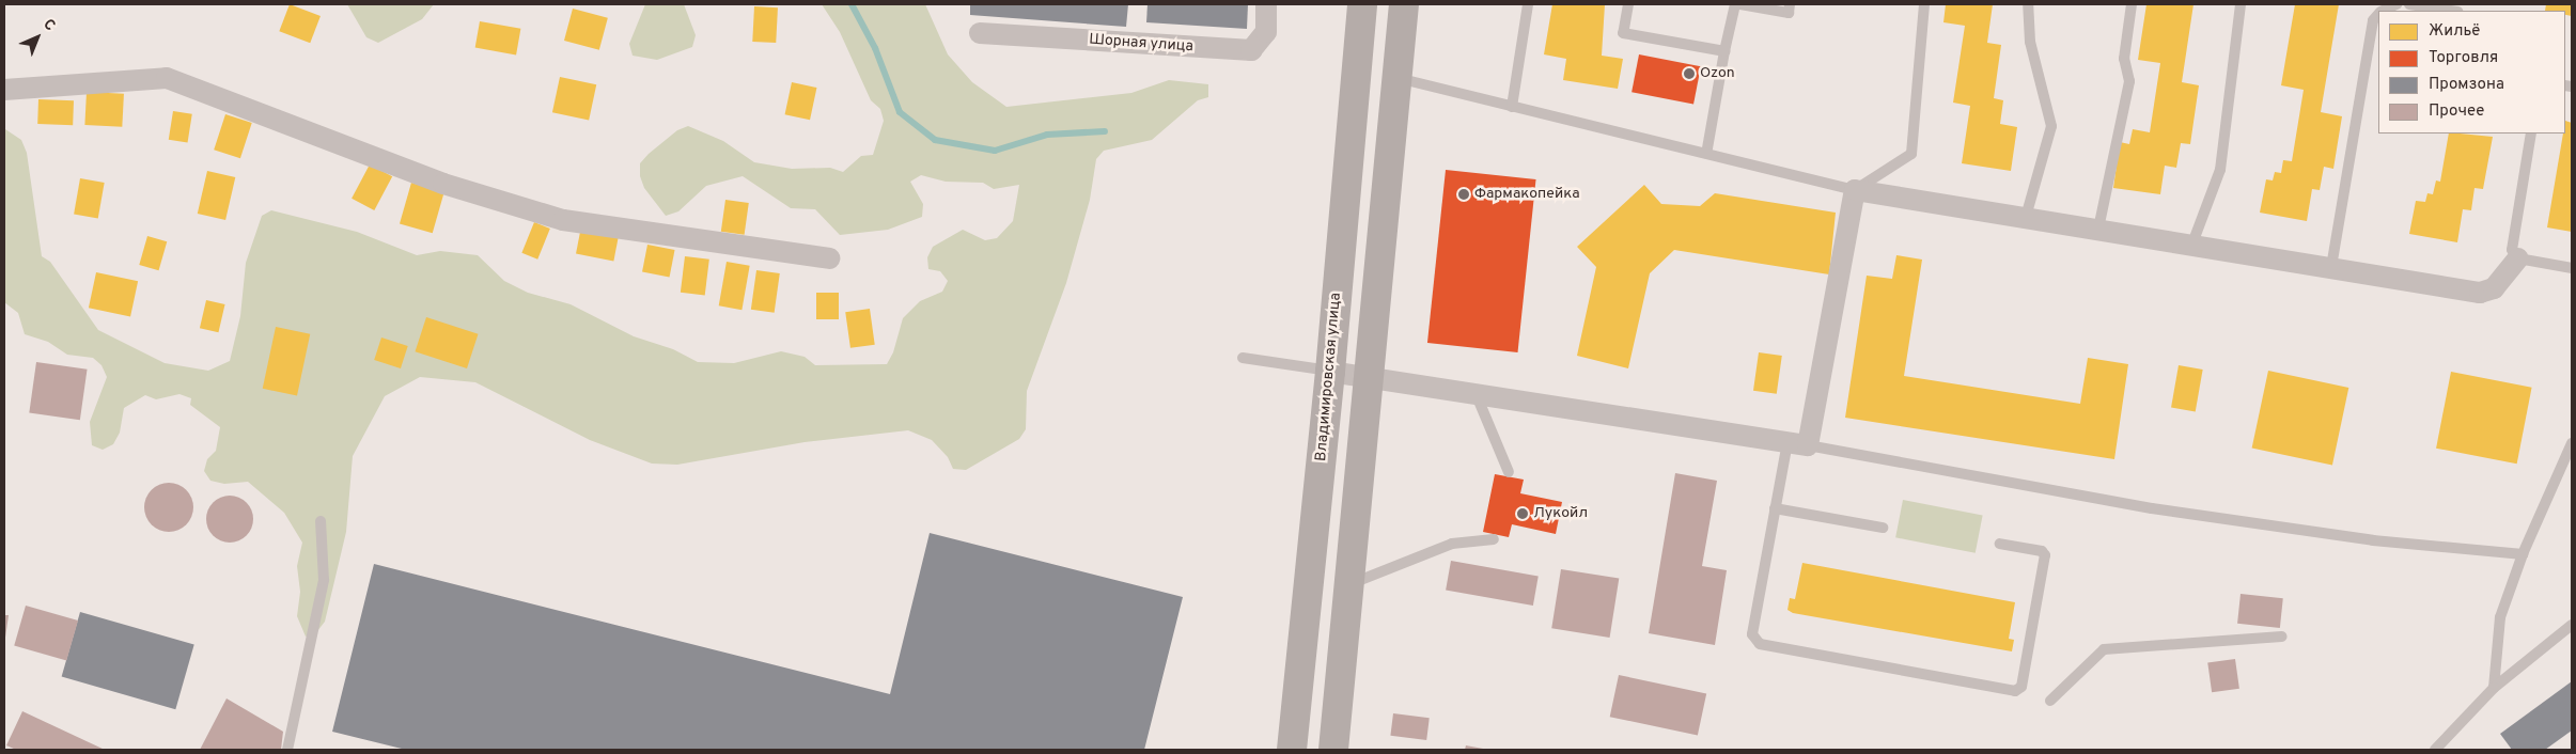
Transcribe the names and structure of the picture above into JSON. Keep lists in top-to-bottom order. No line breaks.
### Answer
{"streets":{"main road":["Владимировская улица"],"street":["Шорная улица"]},"places":["Ozon","Фармакопейка","Лукойл"],"legend":["Жильё","Торговля","Промзона","Прочее"],"north":"top right"}
